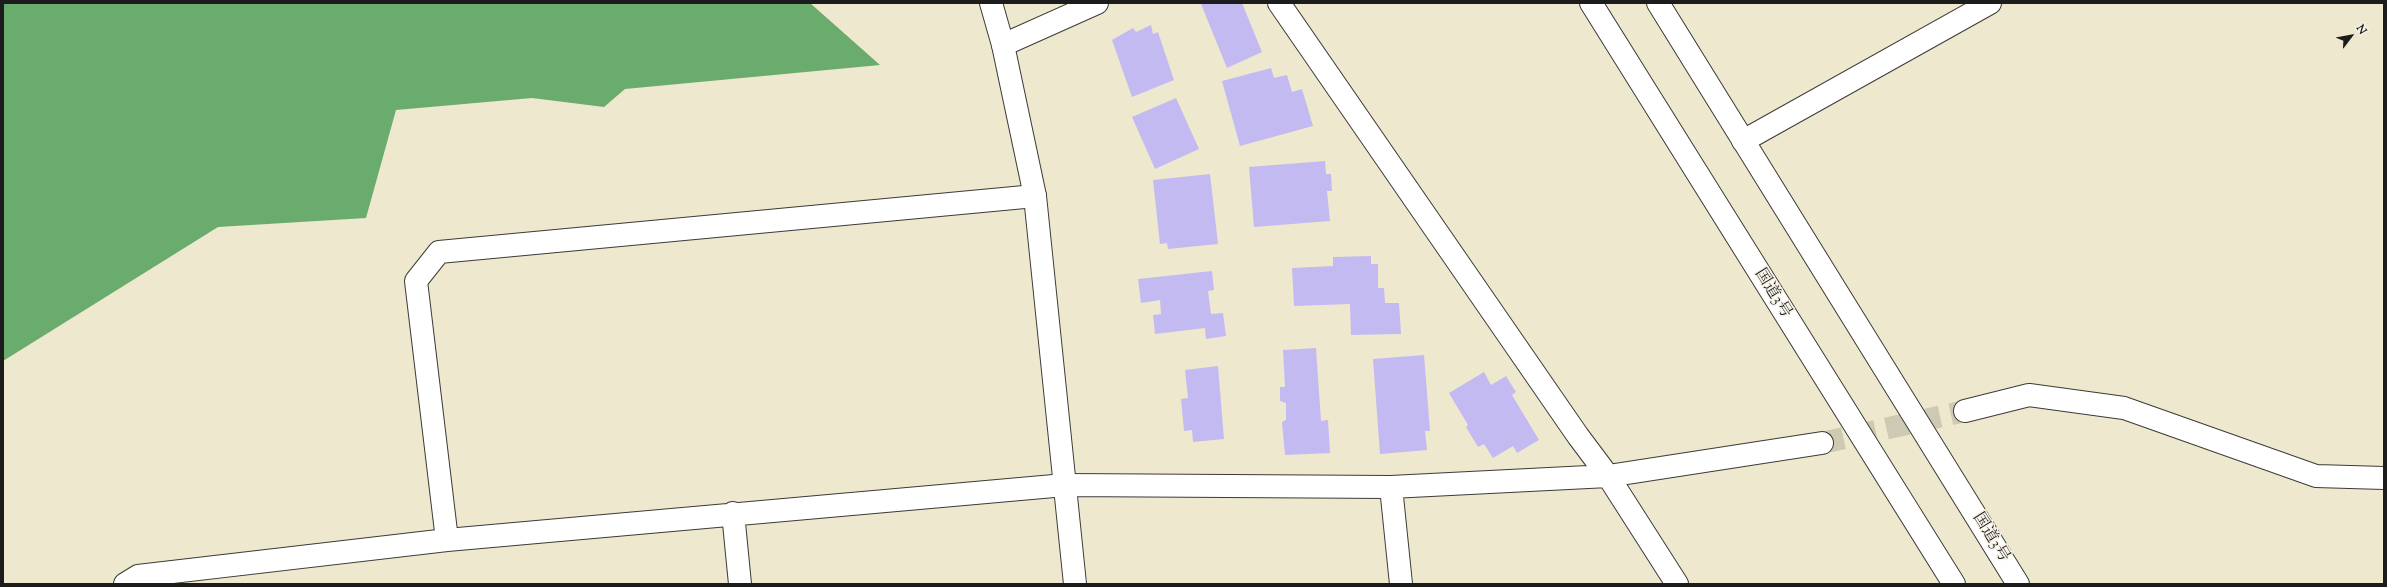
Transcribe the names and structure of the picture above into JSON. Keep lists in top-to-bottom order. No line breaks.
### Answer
{"streets":{"main road":["国道3号"]},"north":"top right"}
